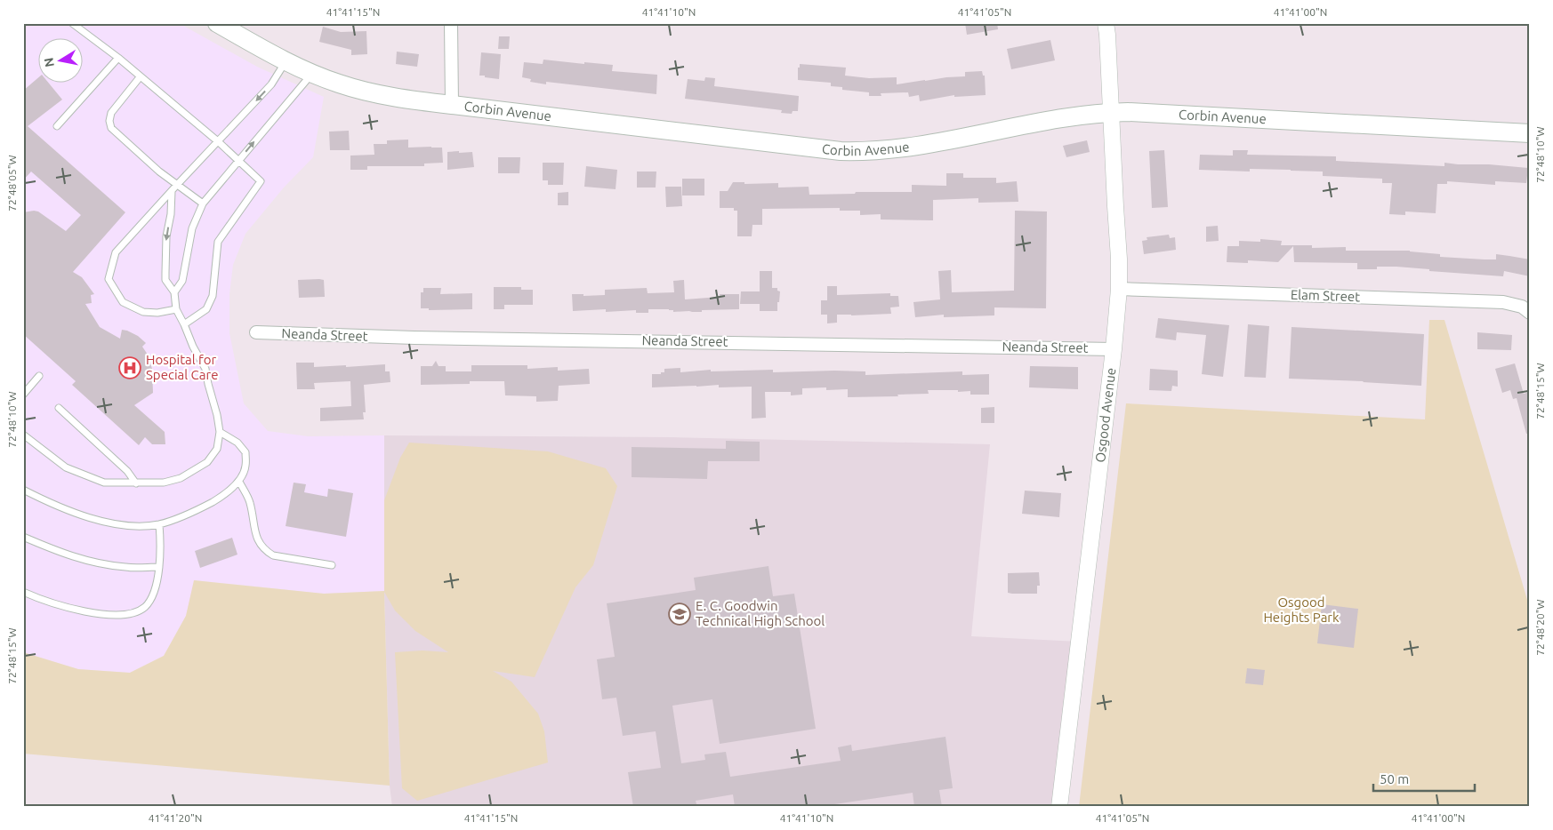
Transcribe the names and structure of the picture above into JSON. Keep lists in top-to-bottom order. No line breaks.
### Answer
{"streets":{"main road":["Corbin Avenue"],"street":["Elam Street","Neanda Street","Osgood Avenue"]},"crossings":[["Corbin Avenue","Osgood Avenue"],["Elam Street","Osgood Avenue"],["Neanda Street","Osgood Avenue"]],"parks":["Osgood Heights Park"],"places":{"hospital":["Hospital for Special Care"],"school or university":["E. C. Goodwin Technical High School"]},"scale_bar":"50 m","north":"left","coordinates":["41°41'15\"N","41°41'10\"N","41°41'05\"N","41°41'00\"N","72°48'10\"W","72°48'05\"W","72°48'15\"W","72°48'20\"W","41°41'20\"N"]}
